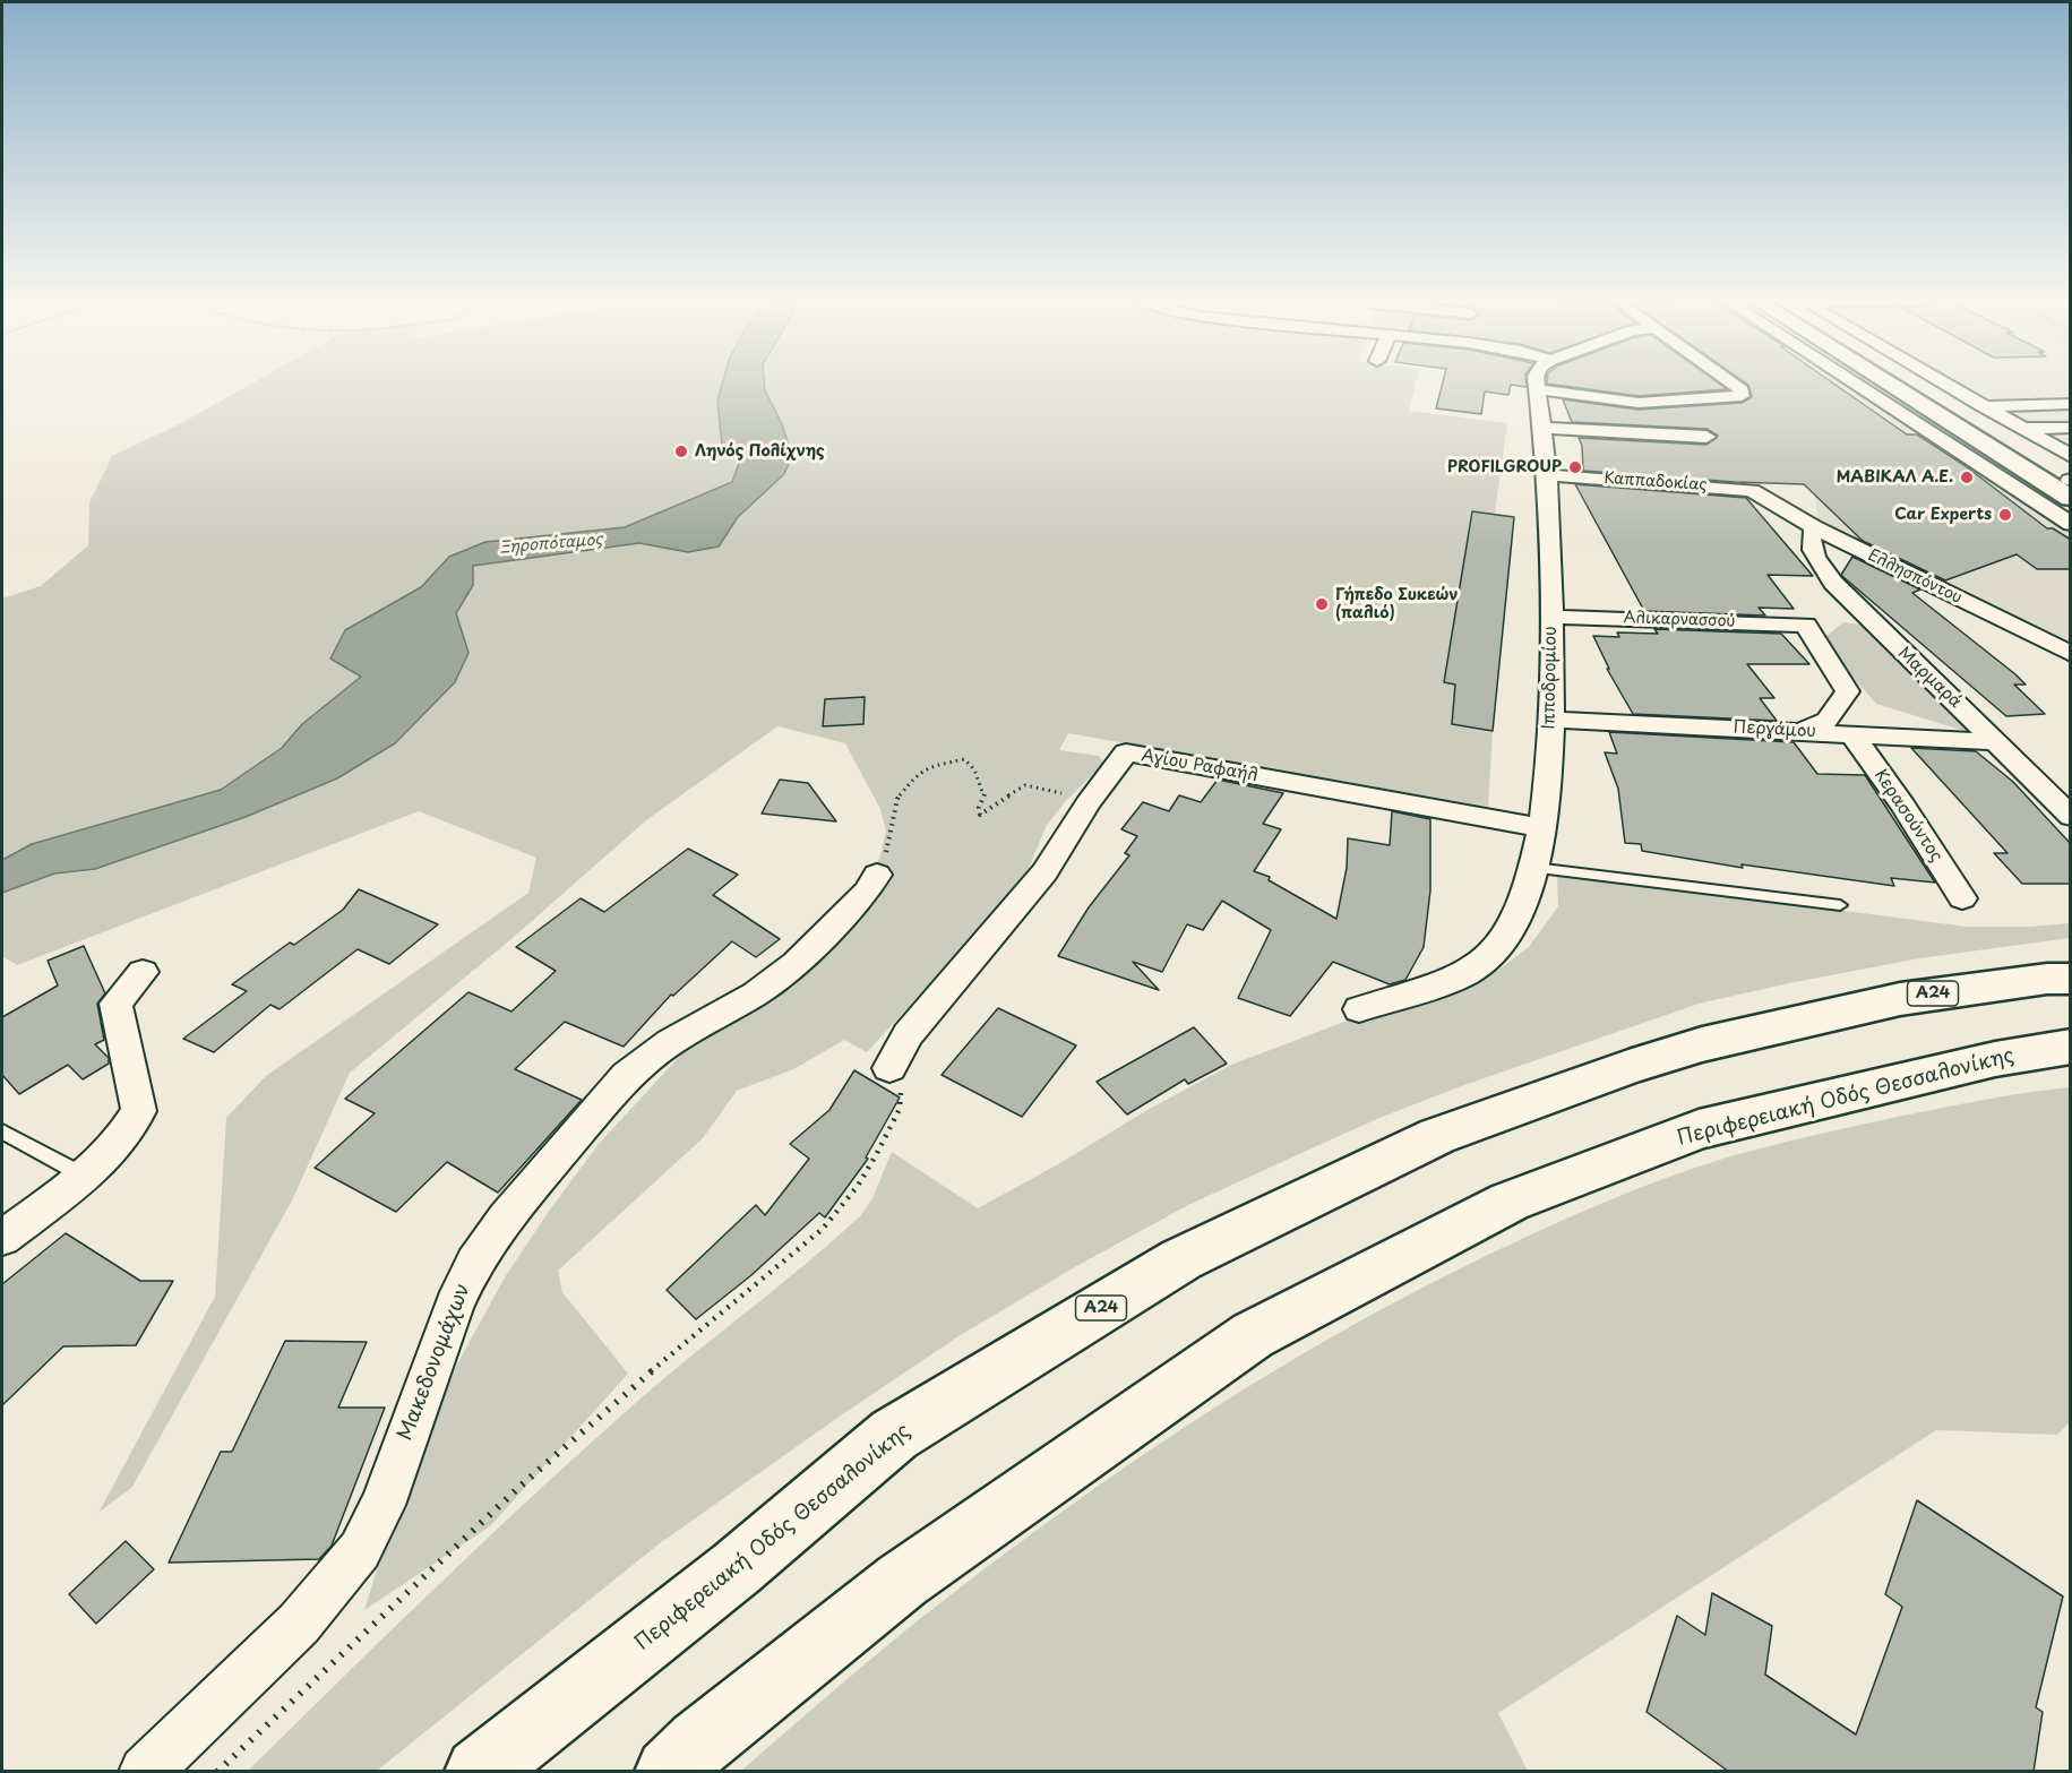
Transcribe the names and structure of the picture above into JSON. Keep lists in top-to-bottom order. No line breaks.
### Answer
{"streets":{"main road":["Α24","Περιφερειακή Οδός Θεσσαλονίκης"],"street":["Καππαδοκίας","Ελλησπόντου","Αλικαρνασσού","Ιπποδρομίου","Μαρμαρά","Περγάμου","Αγίου Ραφαήλ","Κερασούντος","Μακεδονομάχων"]},"crossings":[["Καππαδοκίας","Ελλησπόντου"],["Καππαδοκίας","Ιπποδρομίου"],["Ελλησπόντου","Μαρμαρά"],["Αλικαρνασσού","Ιπποδρομίου"],["Αλικαρνασσού","Περγάμου"],["Ιπποδρομίου","Περγάμου"],["Ιπποδρομίου","Αγίου Ραφαήλ"],["Μαρμαρά","Περγάμου"],["Περγάμου","Κερασούντος"]],"water":["Ξηροπόταμος"],"places":["Ληνός Πολίχνης","PROFILGROUP","ΜΑΒΙΚΑΛ Α.Ε.","Car Experts","Γήπεδο Συκεών (παλιό)"]}
